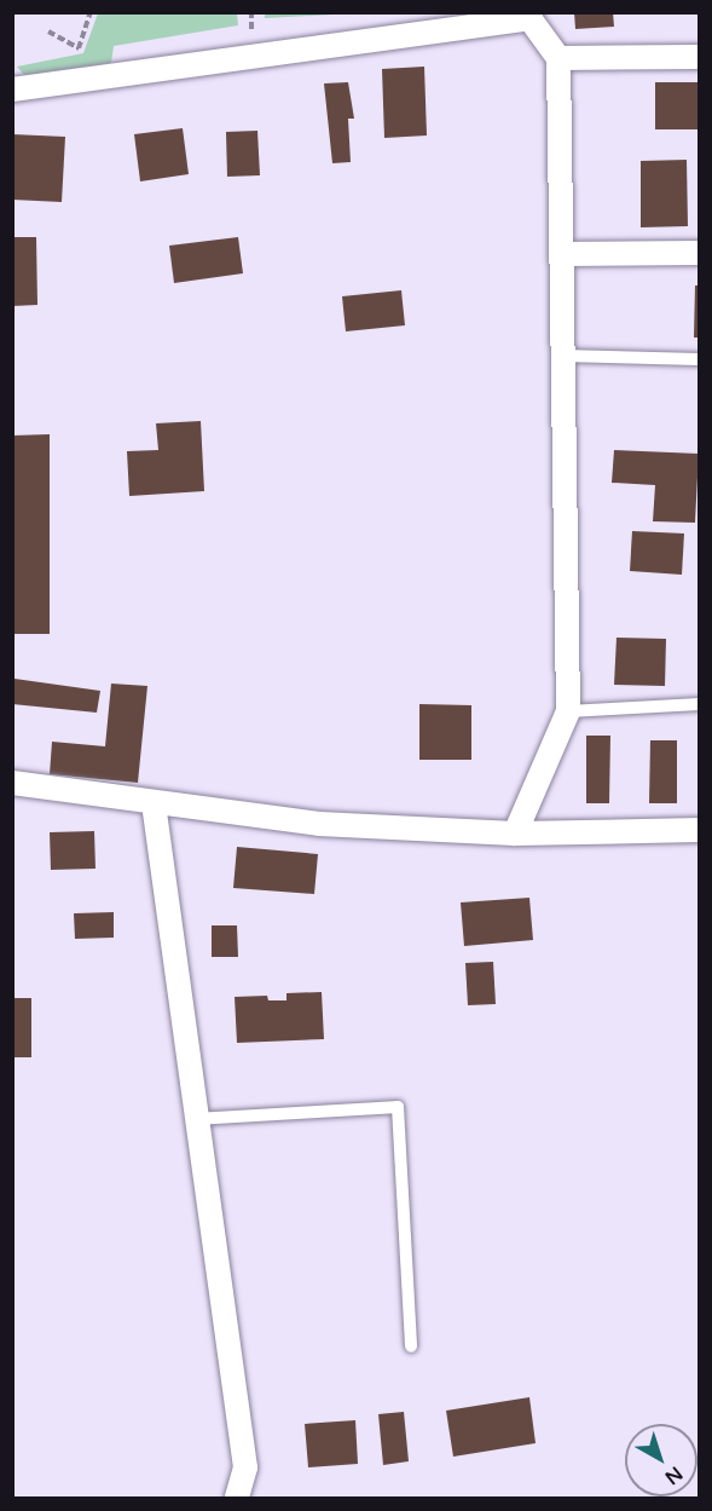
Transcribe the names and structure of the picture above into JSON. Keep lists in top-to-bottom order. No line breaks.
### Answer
{"north":"bottom right"}
